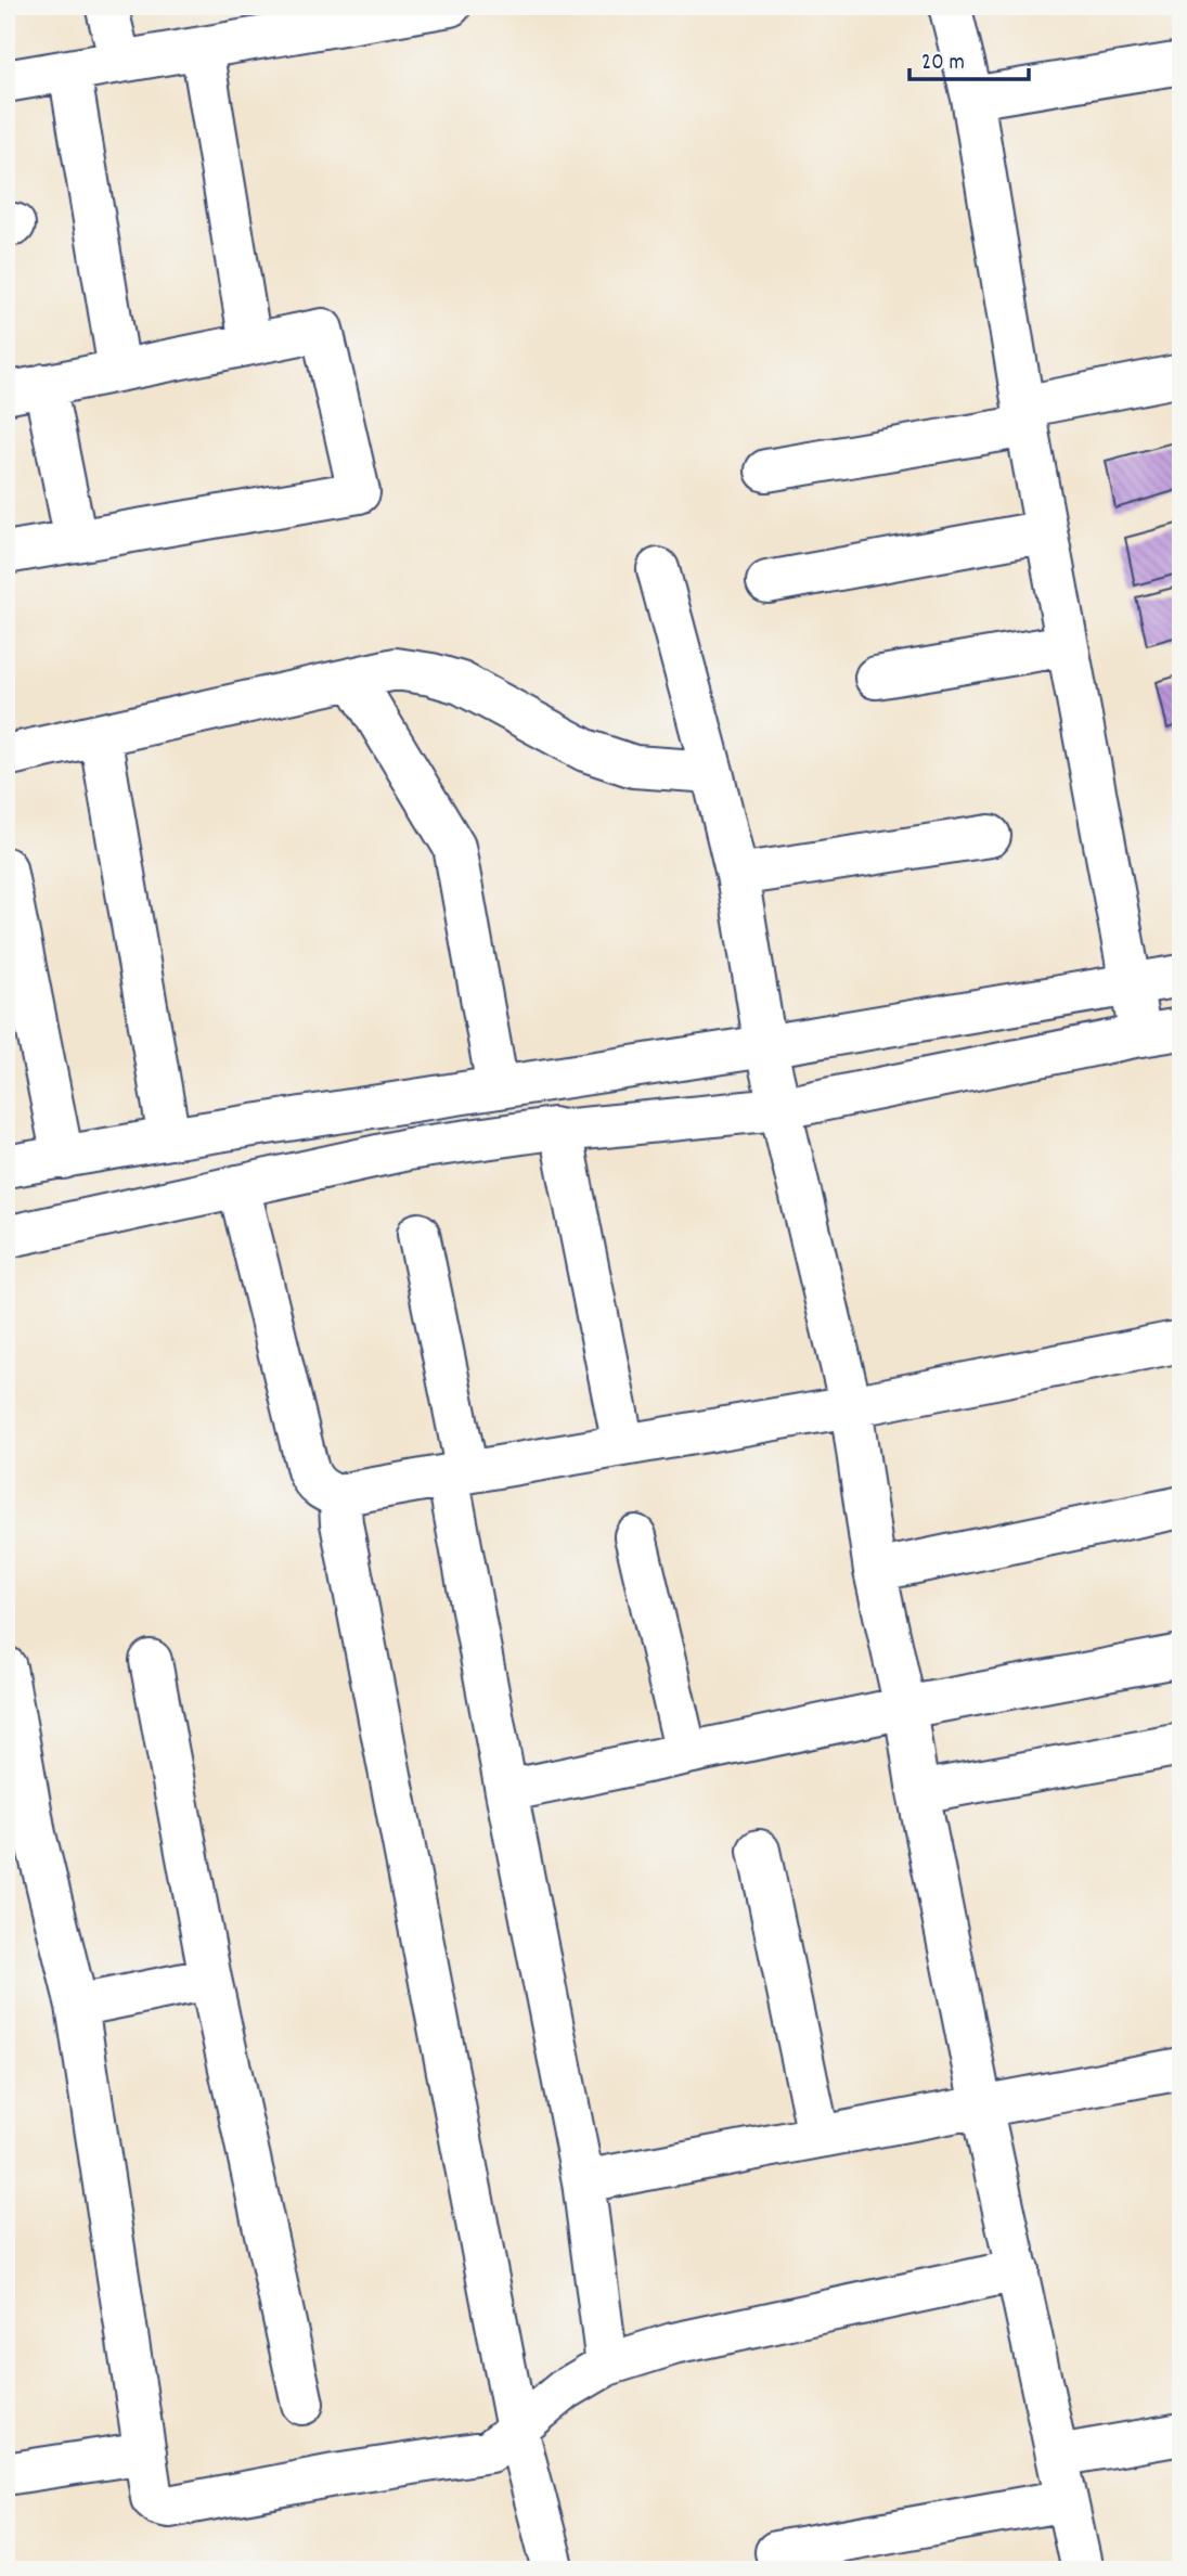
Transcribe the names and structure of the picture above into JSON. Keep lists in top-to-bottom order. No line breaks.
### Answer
{"scale_bar":"20 m"}
